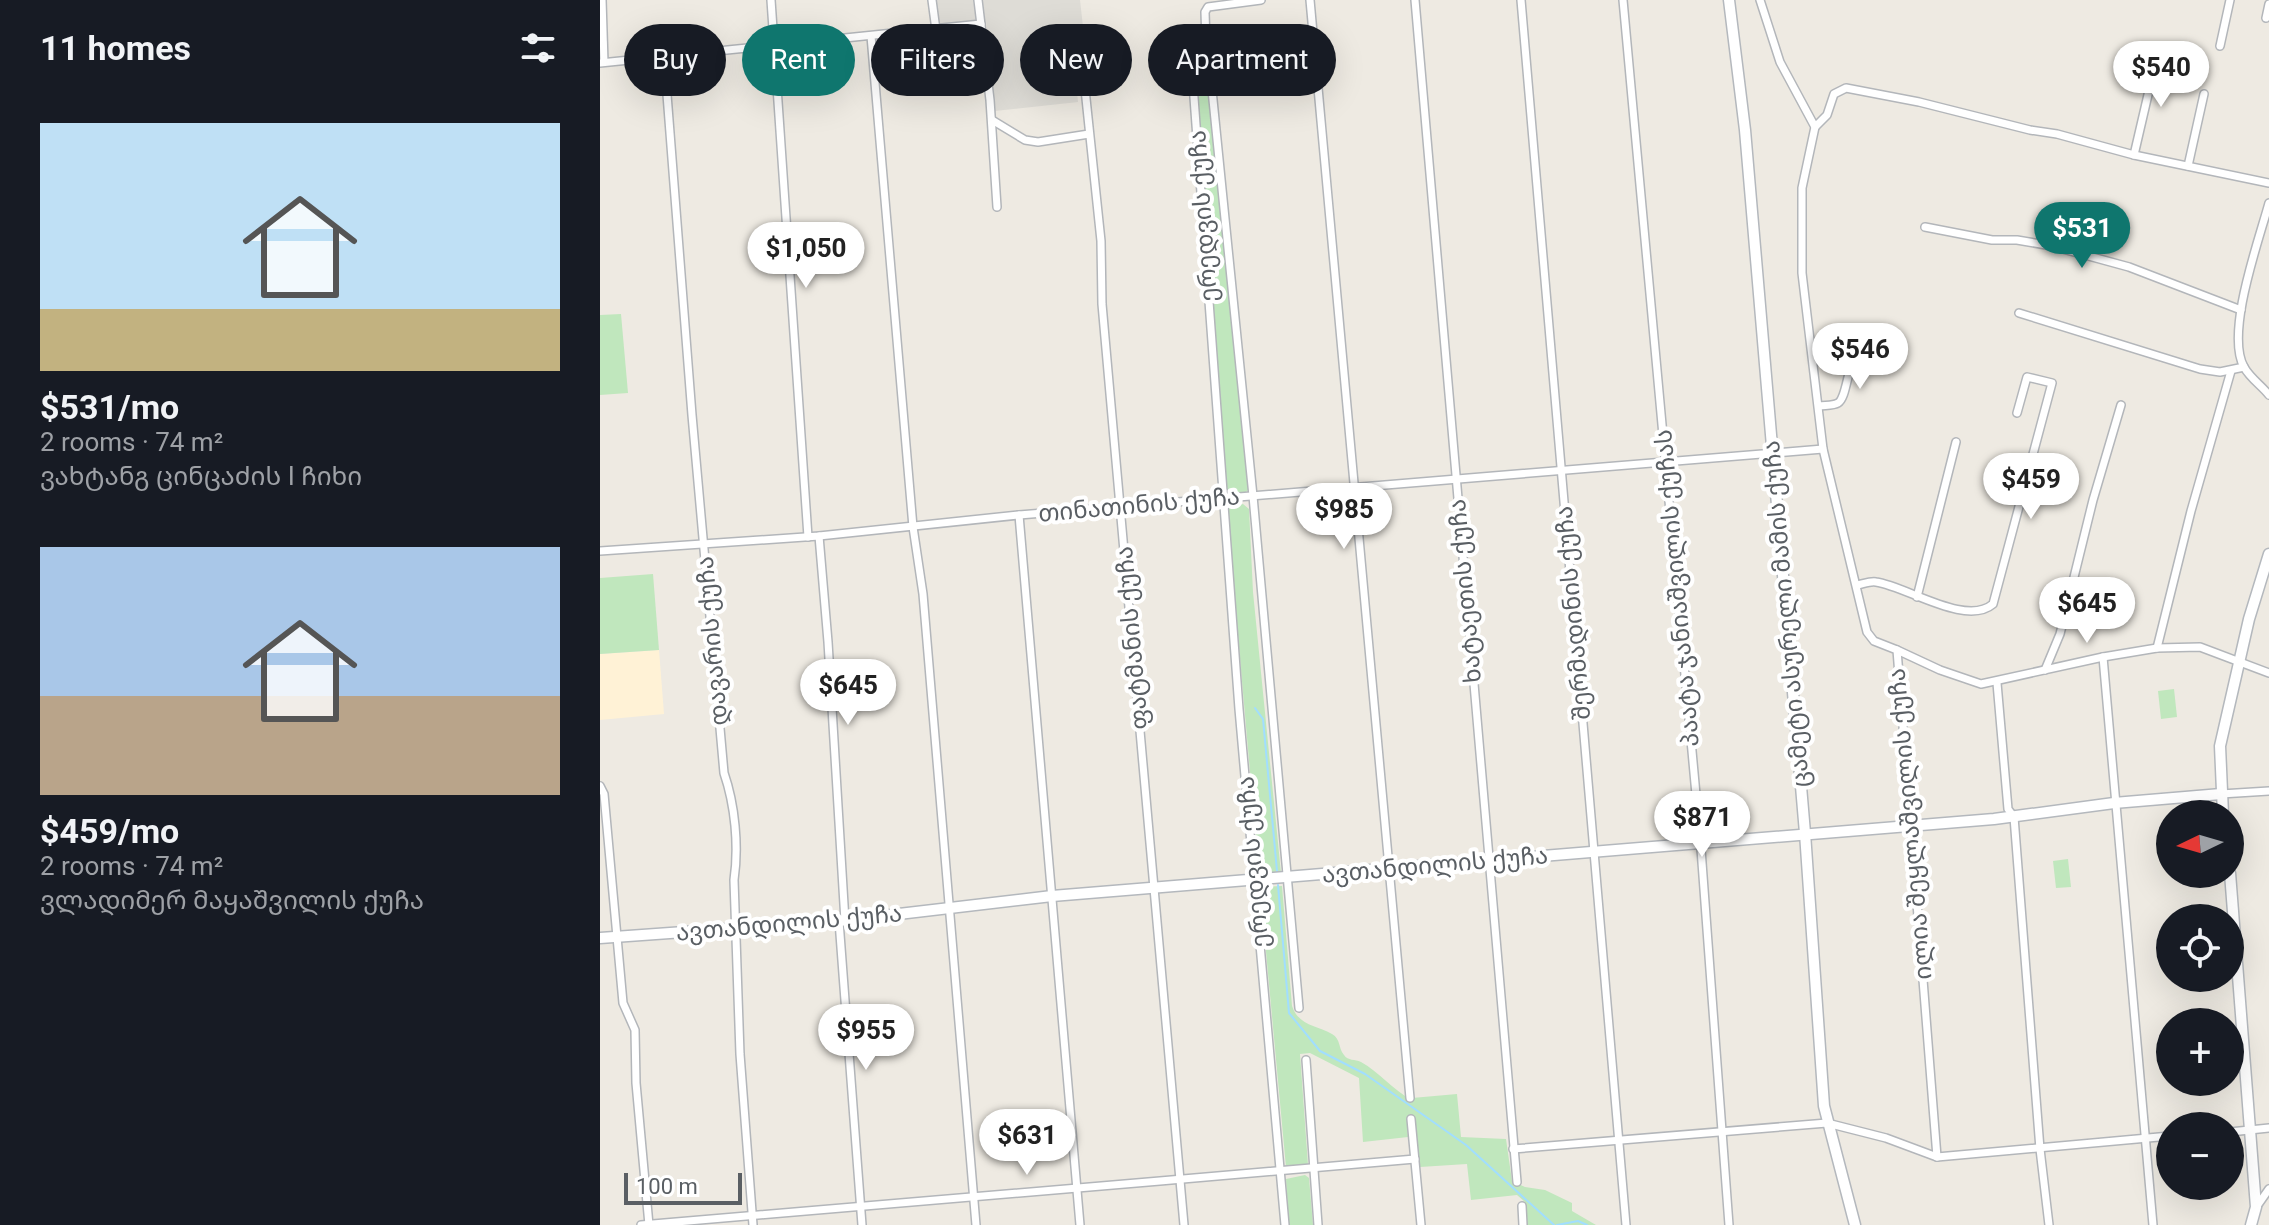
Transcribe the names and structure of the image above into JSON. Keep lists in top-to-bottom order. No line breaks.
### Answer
{"streets":{"street":["ერედვის ქუჩა","თინათინის ქუჩა","პაატა ჯანიაშვილის ქუჩას","ხატაეთის ქუჩა","შერმადინის ქუჩა","ცამეტი ასურელი მამის ქუჩა","ფატმანის ქუჩა","დავარის ქუჩა","ილია შეყლაშვილის ქუჩა","ავთანდილის ქუჩა"]},"crossings":[["ერედვის ქუჩა","თინათინის ქუჩა"],["ერედვის ქუჩა","ავთანდილის ქუჩა"],["თინათინის ქუჩა","პაატა ჯანიაშვილის ქუჩას"],["თინათინის ქუჩა","ხატაეთის ქუჩა"],["თინათინის ქუჩა","შერმადინის ქუჩა"],["თინათინის ქუჩა","ცამეტი ასურელი მამის ქუჩა"],["თინათინის ქუჩა","ფატმანის ქუჩა"],["თინათინის ქუჩა","დავარის ქუჩა"],["თინათინის ქუჩა","ილია შეყლაშვილის ქუჩა"],["პაატა ჯანიაშვილის ქუჩას","ავთანდილის ქუჩა"],["ხატაეთის ქუჩა","ავთანდილის ქუჩა"],["შერმადინის ქუჩა","ავთანდილის ქუჩა"],["ცამეტი ასურელი მამის ქუჩა","ავთანდილის ქუჩა"],["ფატმანის ქუჩა","ავთანდილის ქუჩა"],["დავარის ქუჩა","ავთანდილის ქუჩა"],["ილია შეყლაშვილის ქუჩა","ავთანდილის ქუჩა"]],"scale_bar":"100 m","north":"left","page":{"heading":"11 homes","chip":["Buy","Rent","Filters","New","Apartment"],"price":["$540","$531","$1,050","$546","$459","$985","$645","$645","$871","$955","$631"],"list":[{"name":"$531/mo","note":"2 rooms · 74 m² · ვახტანგ ცინცაძის I ჩიხი"},{"name":"$459/mo","note":"2 rooms · 74 m² · ვლადიმერ მაყაშვილის ქუჩა"}],"map_buttons":["+","−"],"scale":"100 m"}}
